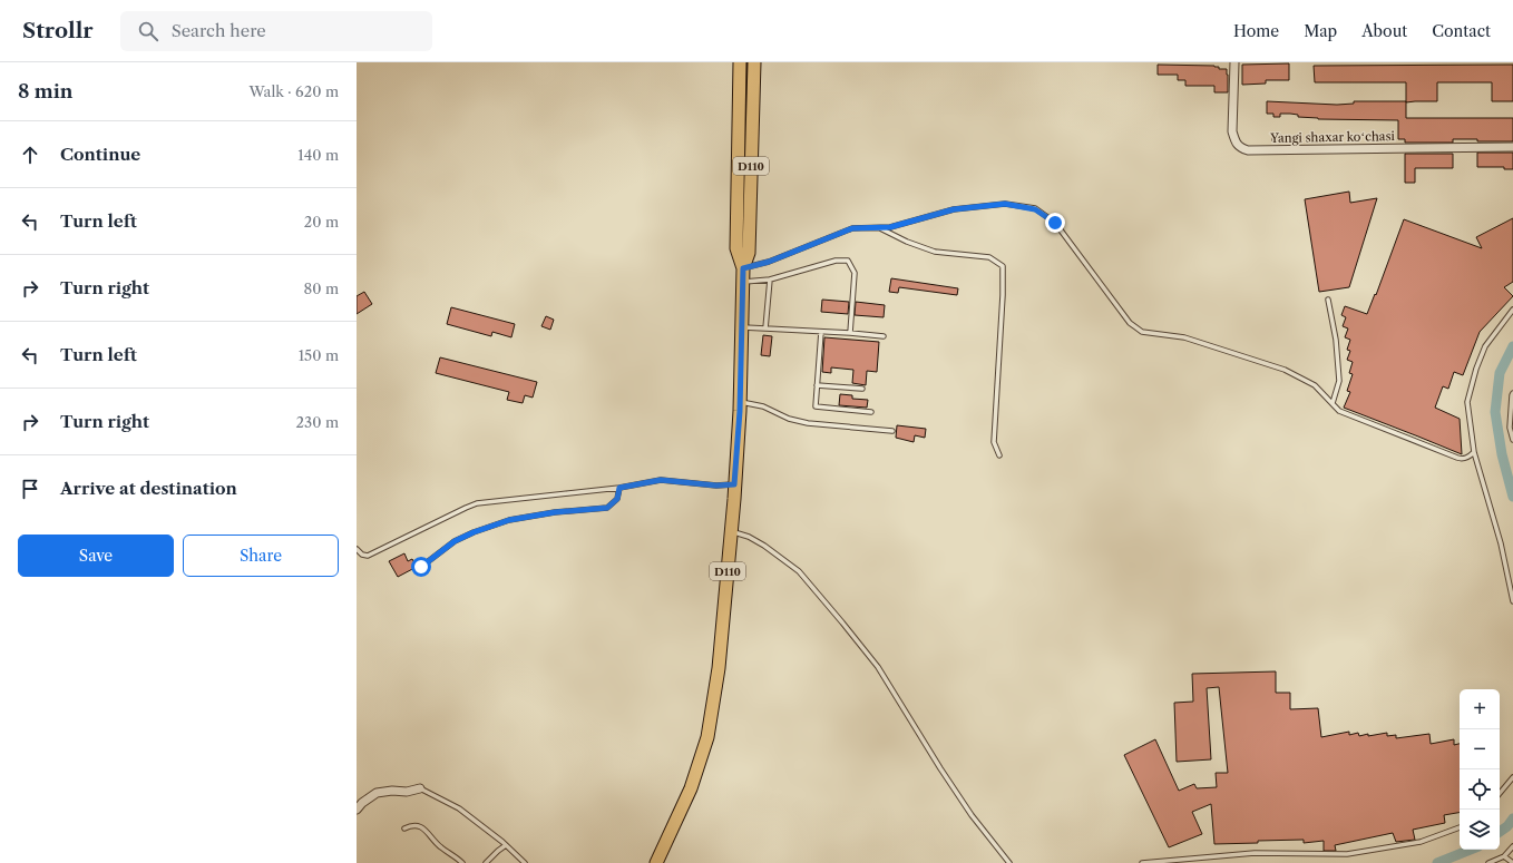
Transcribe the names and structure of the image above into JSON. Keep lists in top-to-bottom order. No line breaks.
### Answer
{"streets":{"main road":["D110"],"street":["Yangi shaxar koʻchasi"]},"page":{"header":"Strollr","search":"Search here","nav":["Home","Map","About","Contact"],"heading":["8 min","Walk · 620 m"],"list":[["Continue","140 m"],["Turn left","20 m"],["Turn right","80 m"],["Turn left","150 m"],["Turn right","230 m"],"Arrive at destination"],"buttons":["Save","Share"],"map_buttons":["+","−"]}}
